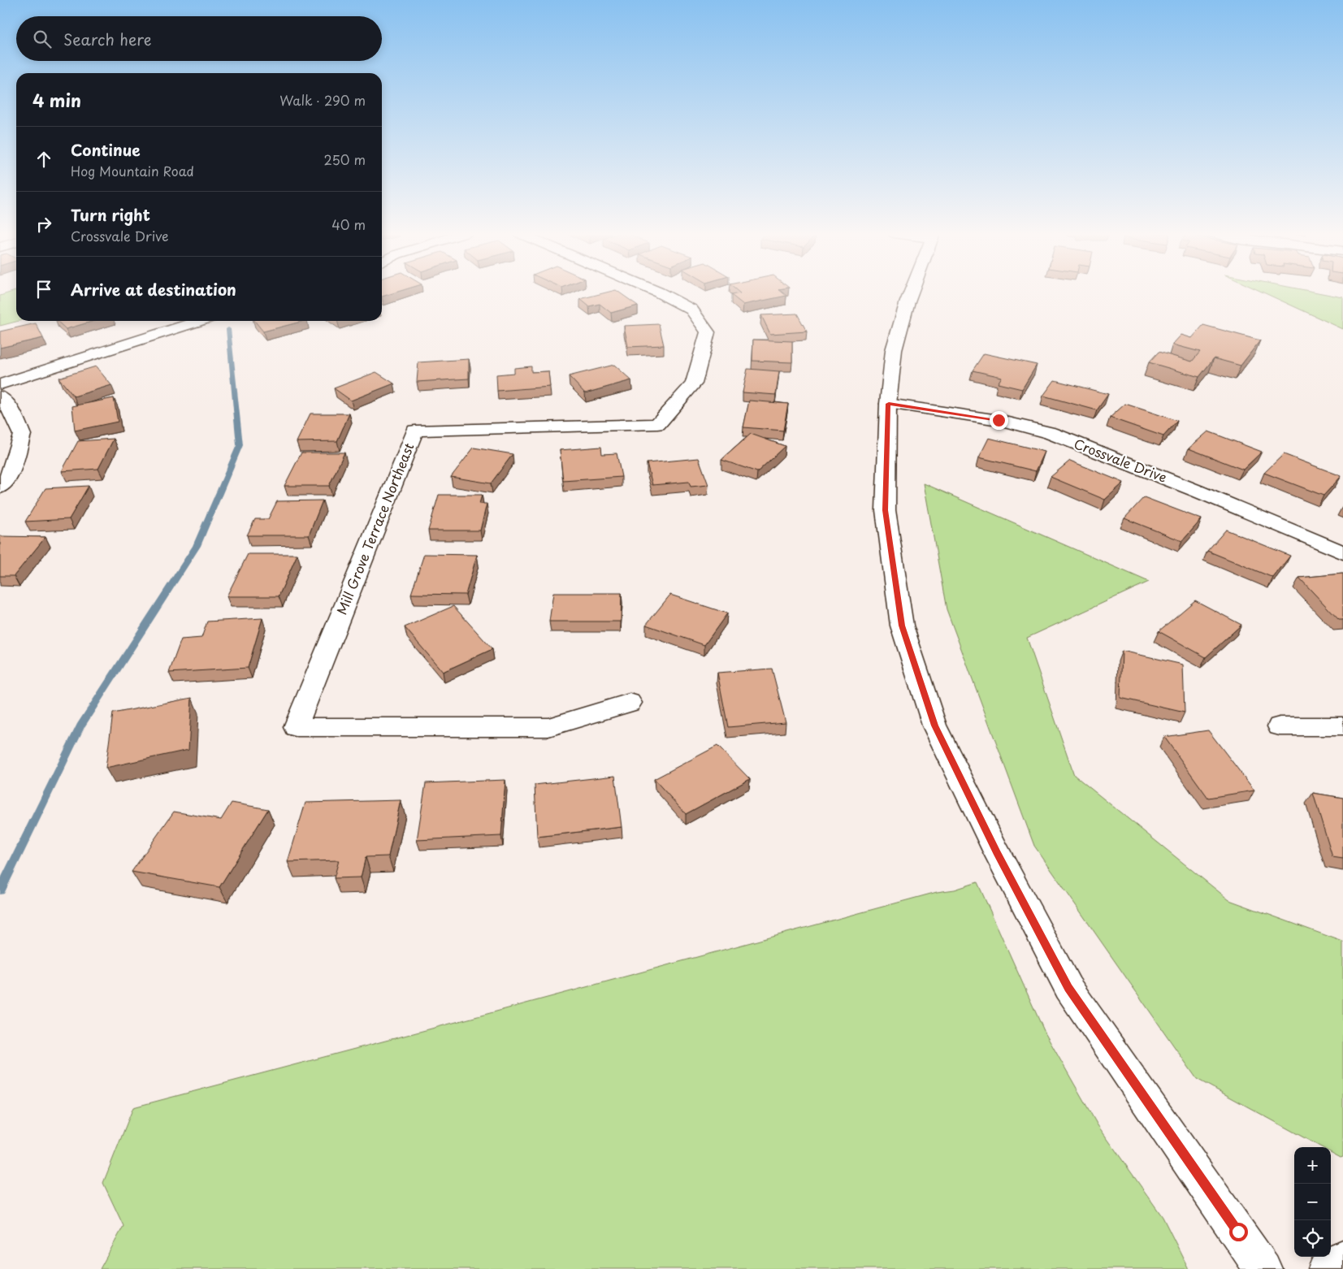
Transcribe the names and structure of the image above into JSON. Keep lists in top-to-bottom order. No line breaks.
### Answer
{"streets":{"street":["Crossvale Drive","Mill Grove Terrace Northeast"]},"page":{"search":"Search here","heading":["4 min","Walk · 290 m"],"list":[["Continue","Hog Mountain Road","250 m"],["Turn right","Crossvale Drive","40 m"],"Arrive at destination"],"map_buttons":["+","−"]}}
